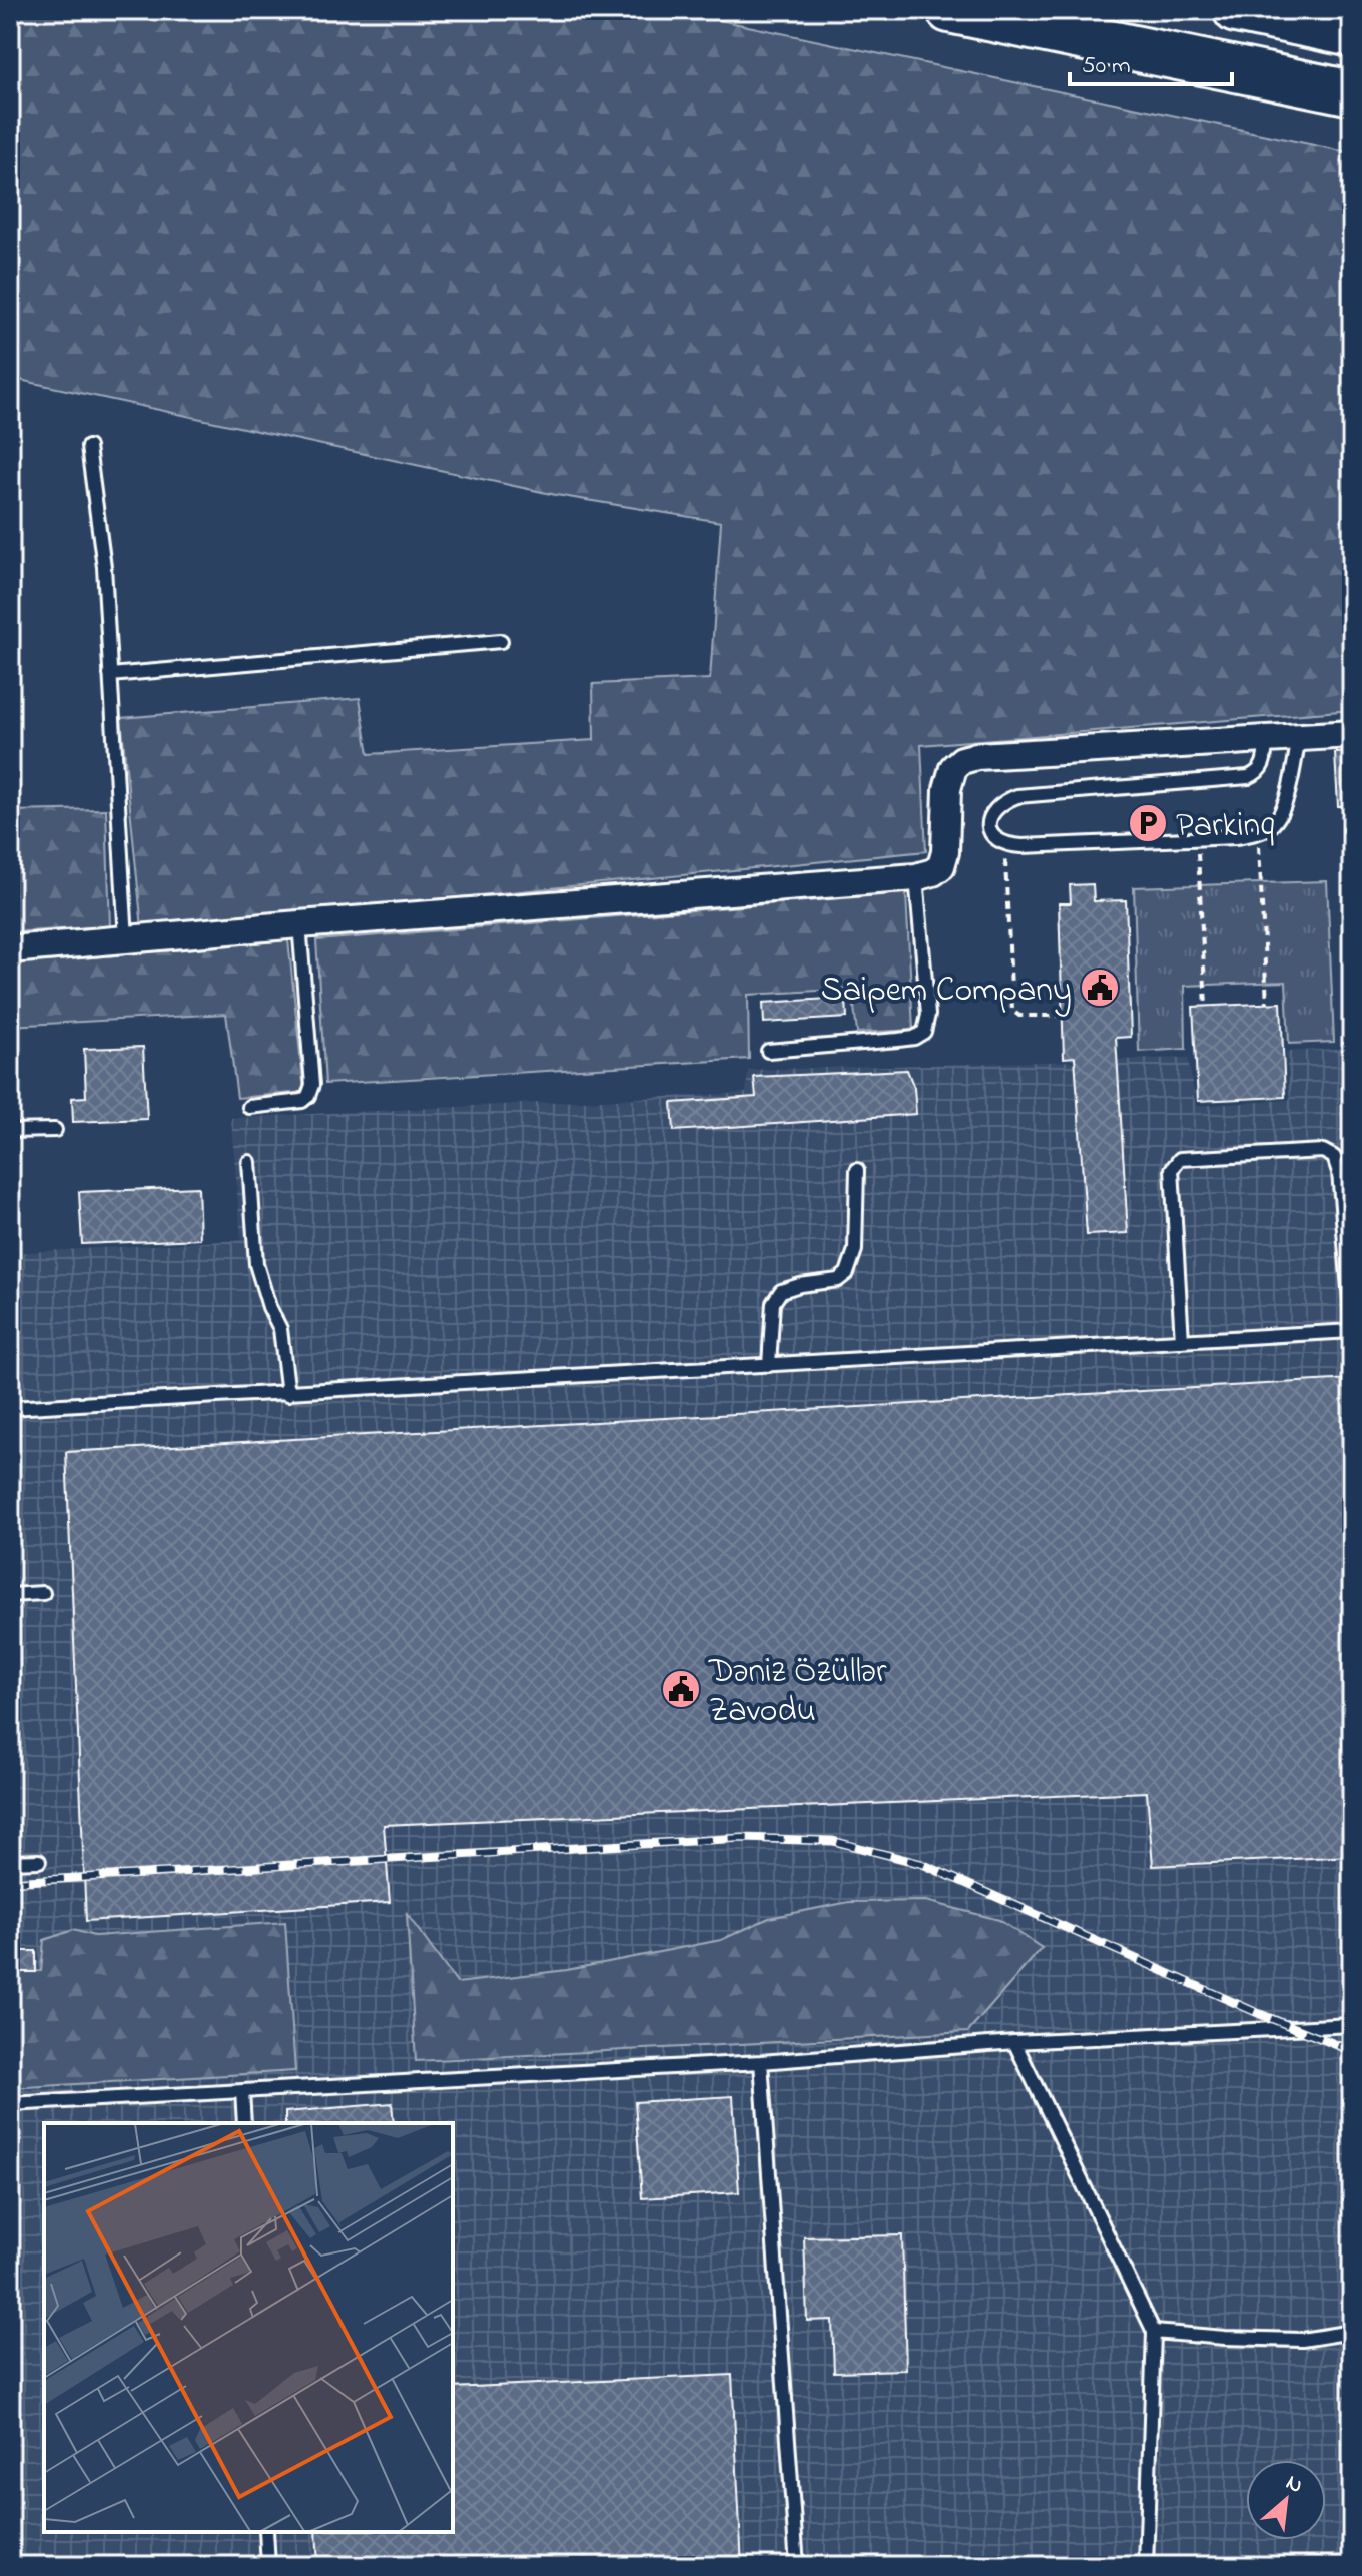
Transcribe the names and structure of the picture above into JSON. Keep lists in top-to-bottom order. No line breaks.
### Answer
{"places":{"parking":["Parkinq"],"public building":["Saipem Company","Dəniz Özüllər Zavodu"]},"scale_bar":"50 m","north":"top right"}
